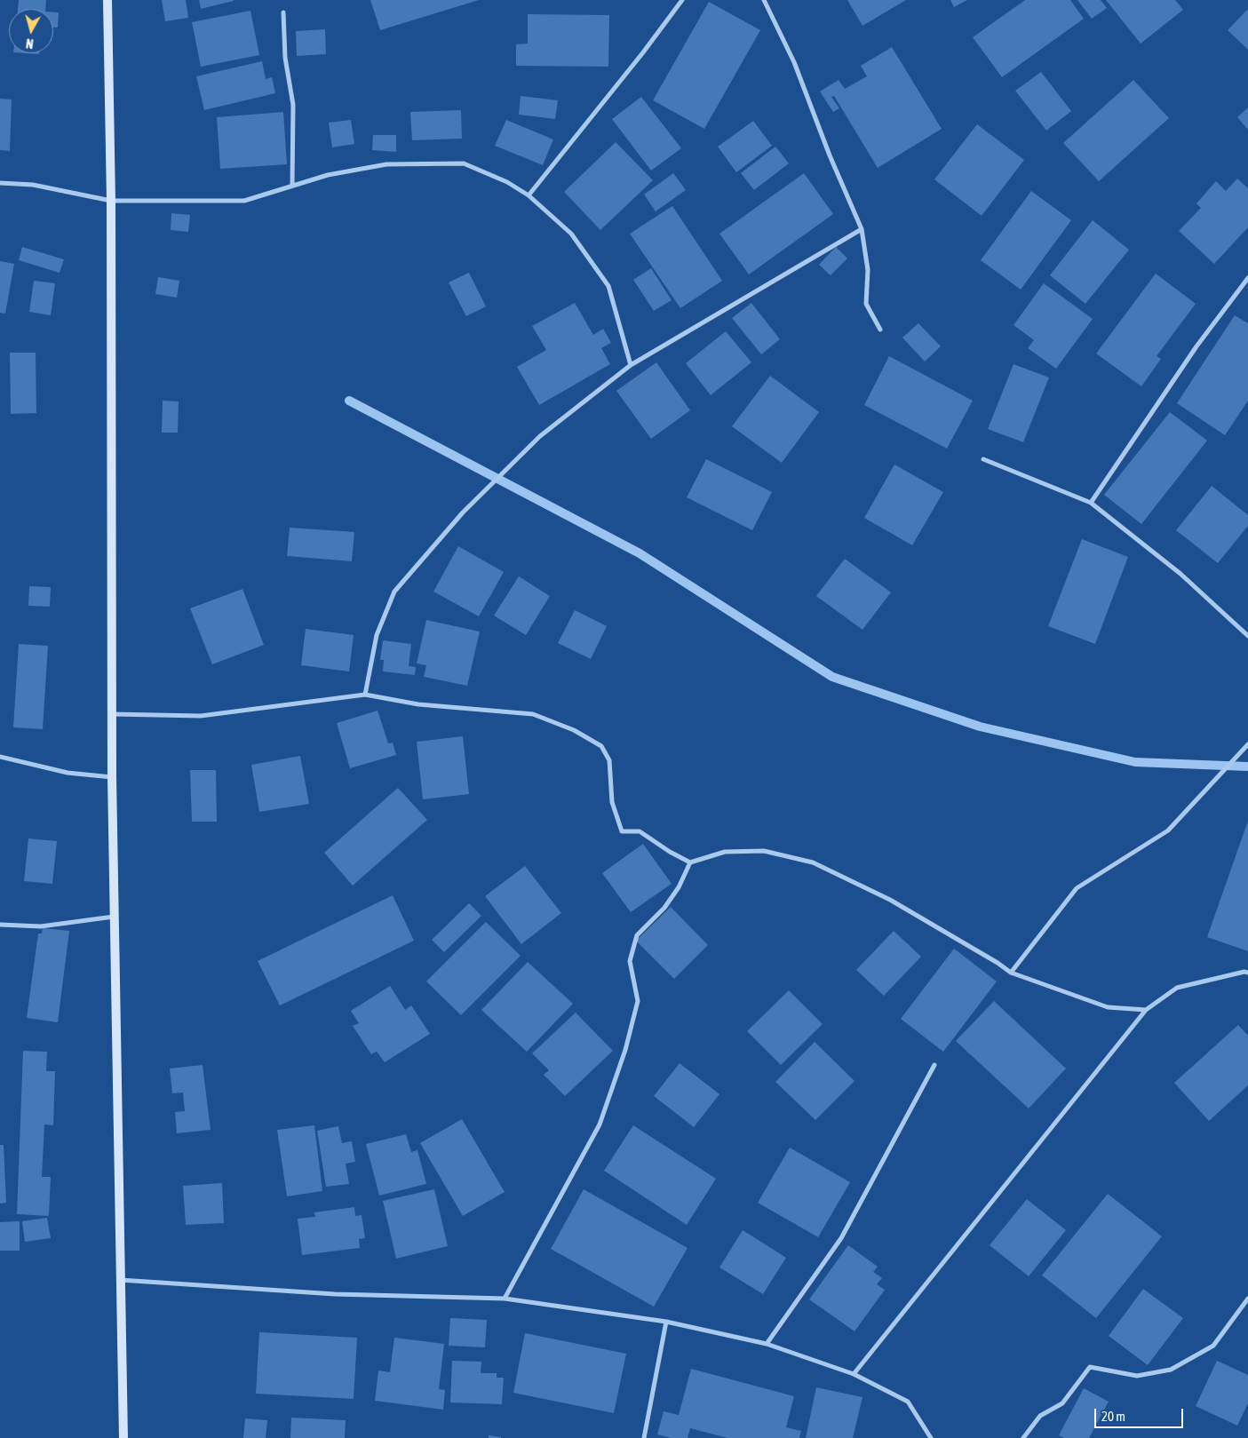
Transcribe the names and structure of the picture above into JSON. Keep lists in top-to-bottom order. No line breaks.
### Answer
{"scale_bar":"20 m","north":"bottom"}
